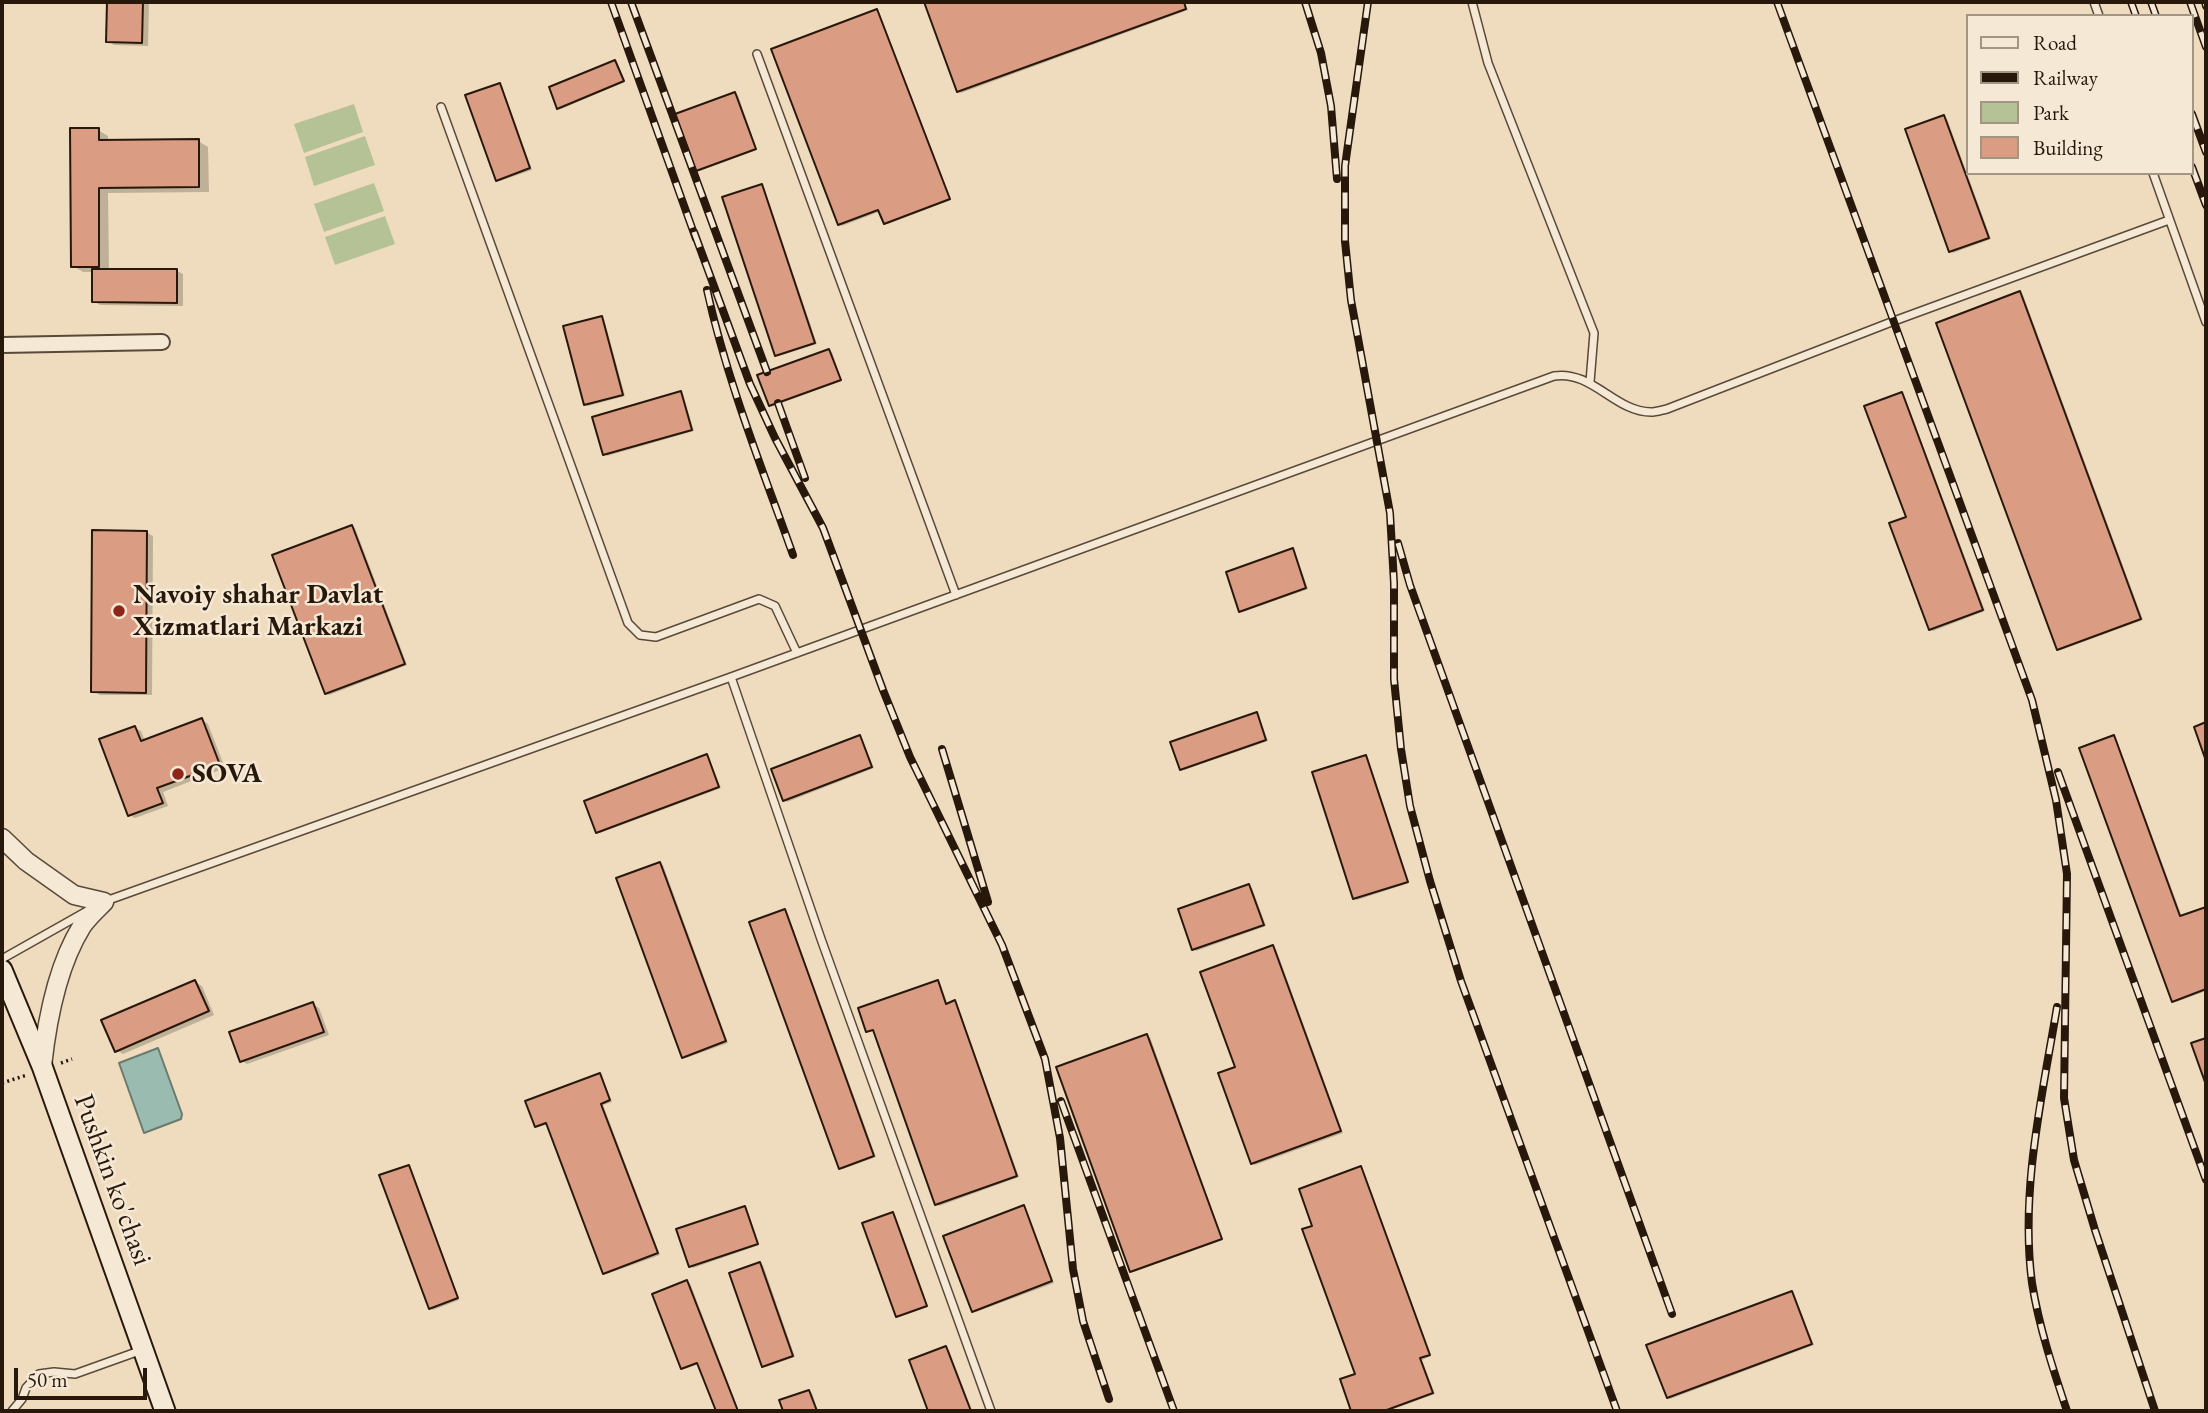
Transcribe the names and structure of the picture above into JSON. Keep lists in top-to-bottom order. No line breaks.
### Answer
{"streets":{"main road":["Pushkin ko'chasi"]},"places":["Navoiy shahar Davlat Xizmatlari Markazi","SOVA"],"legend":["Road","Railway","Park","Building"],"scale_bar":"50 m"}
